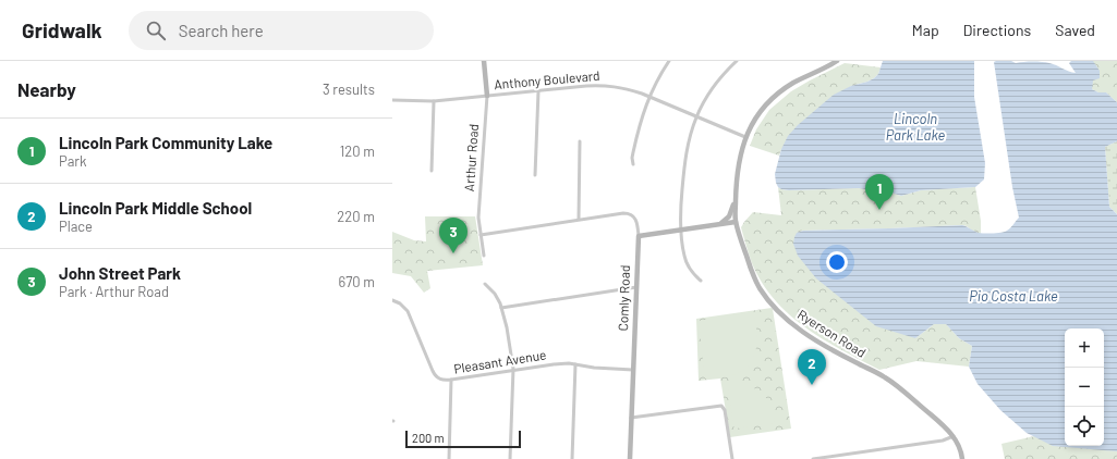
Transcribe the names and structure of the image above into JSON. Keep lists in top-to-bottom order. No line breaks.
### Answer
{"streets":{"main road":["Arthur Road","Comly Road","Ryerson Road"],"street":["Anthony Boulevard","Pleasant Avenue"]},"crossings":[["Anthony Boulevard","Arthur Road"],["Anthony Boulevard","Ryerson Road"],["Comly Road","Pleasant Avenue"]],"water":["Lincoln Park Lake","Pio Costa Lake"],"scale_bar":"200 m","page":{"header":"Gridwalk","search":"Search here","nav":["Map","Directions","Saved"],"heading":["Nearby","3 results"],"list":[{"mark":"1","name":"Lincoln Park Community Lake","note":"Park","value":"120 m"},{"mark":"2","name":"Lincoln Park Middle School","note":"Place","value":"220 m"},{"mark":"3","name":"John Street Park","note":"Park · Arthur Road","value":"670 m"}],"pins":["1","3","2"],"map_buttons":["+","−"],"scale":"200 m"}}
